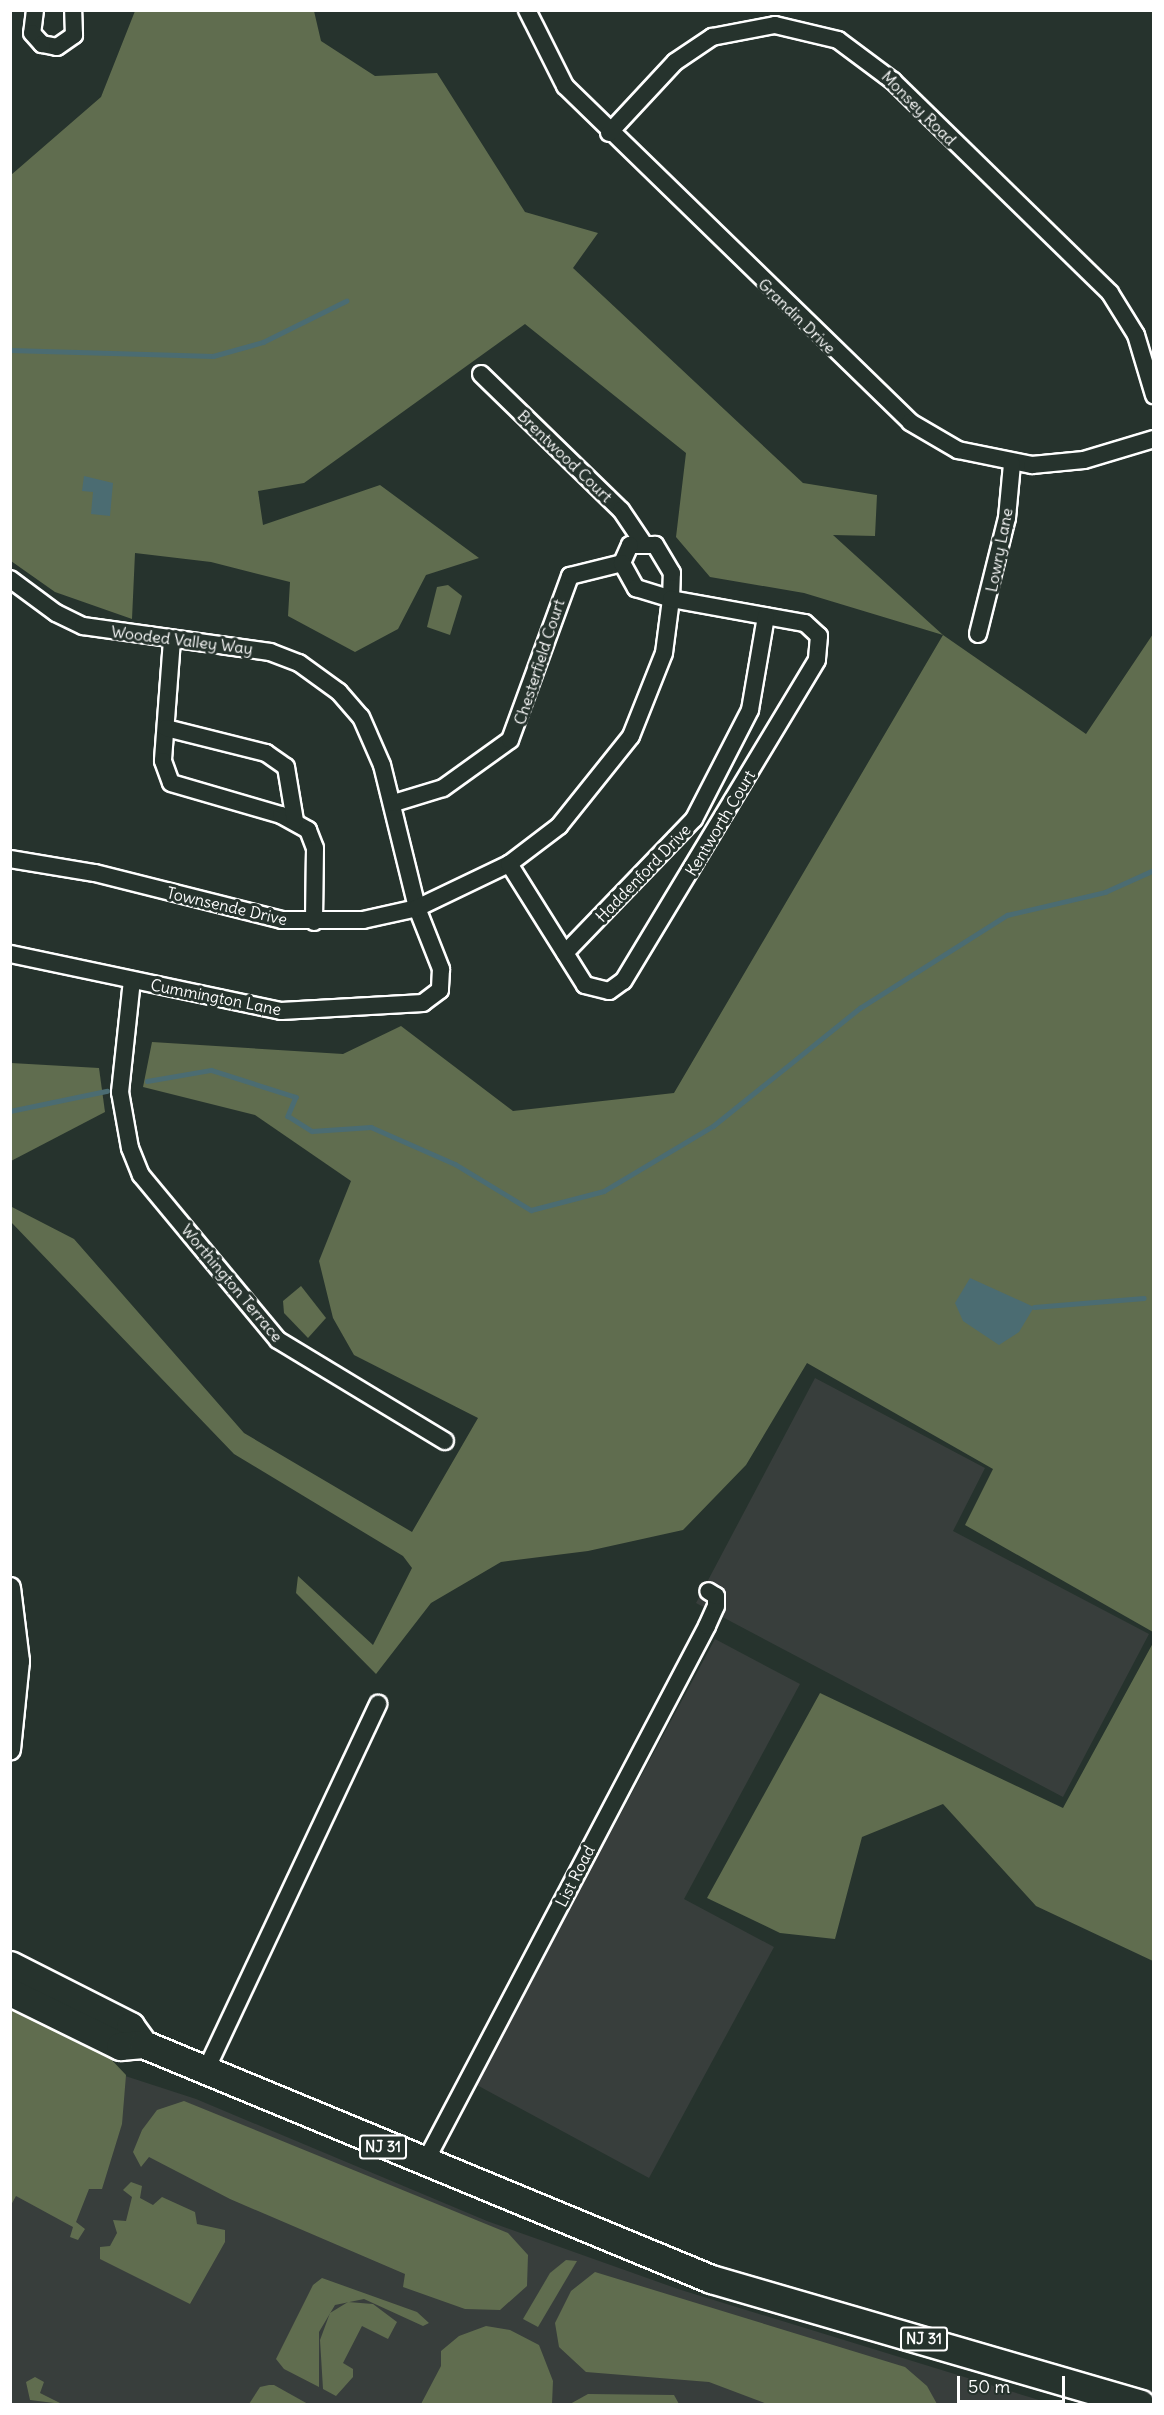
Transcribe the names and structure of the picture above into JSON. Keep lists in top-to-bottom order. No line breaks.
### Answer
{"streets":{"highway":["NJ 31"],"street":["Monsey Road","Grandin Drive","Brentwood Court","Lowry Lane","Wooded Valley Way","Chesterfield Court","Kentworth Court","Haddenford Drive","Townsende Drive","Cummington Lane","Worthington Terrace","List Road"]},"crossings":[["Monsey Road","Grandin Drive"],["Grandin Drive","Lowry Lane"],["Brentwood Court","Townsende Drive"],["Wooded Valley Way","Chesterfield Court"],["Wooded Valley Way","Townsende Drive"],["Wooded Valley Way","Cummington Lane"],["Kentworth Court","Haddenford Drive"],["Kentworth Court","Townsende Drive"],["Townsende Drive","Cummington Lane"],["Cummington Lane","Worthington Terrace"],["List Road","NJ 31"]],"scale_bar":"50 m"}
